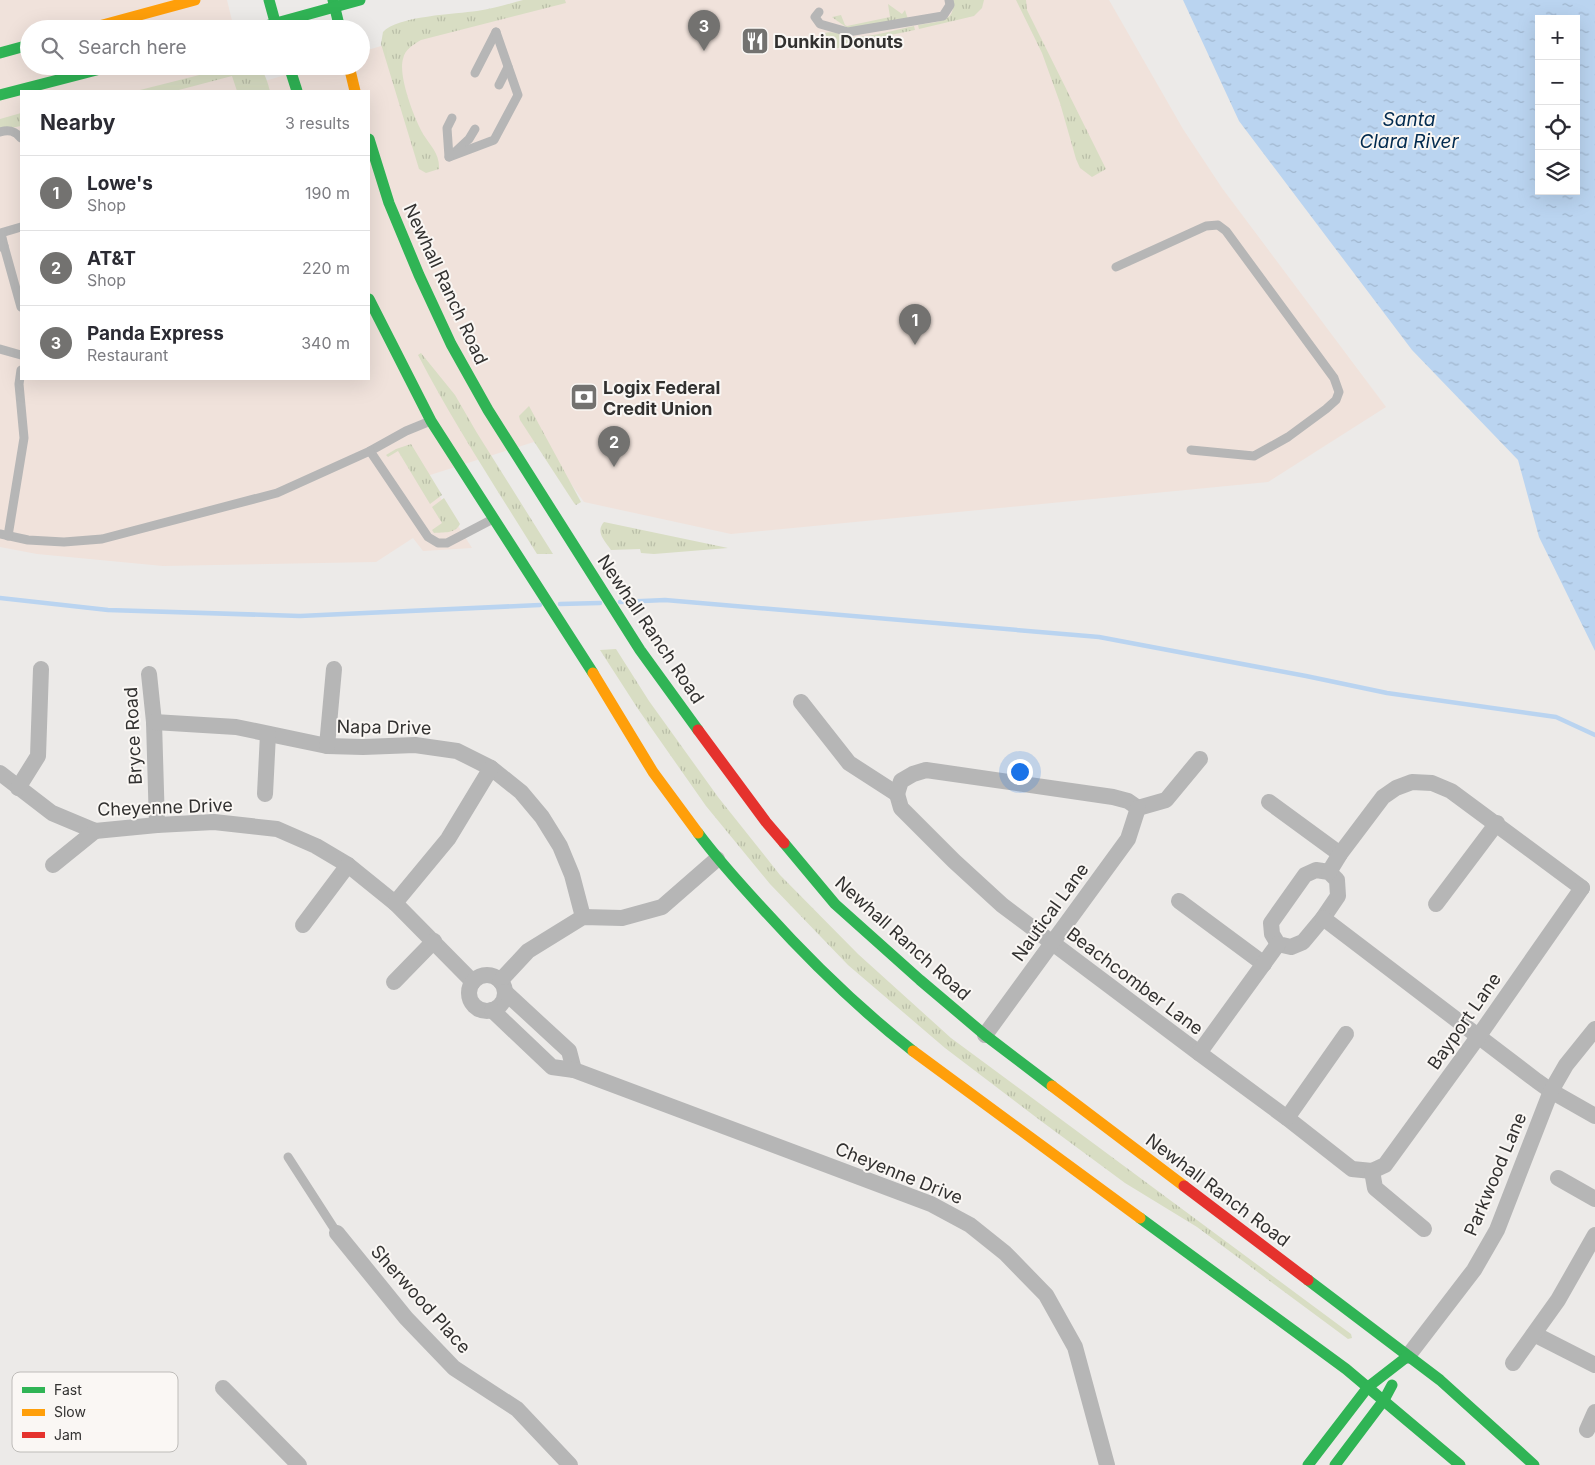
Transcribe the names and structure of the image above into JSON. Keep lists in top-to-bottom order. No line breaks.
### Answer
{"streets":{"main road":["Newhall Ranch Road"],"street":["Napa Drive","Bryce Road","Cheyenne Drive","Nautical Lane","Beachcomber Lane","Bayport Lane","Parkwood Lane","Sherwood Place"]},"crossings":[["Newhall Ranch Road","Nautical Lane"],["Newhall Ranch Road","Parkwood Lane"],["Napa Drive","Bryce Road"],["Bryce Road","Cheyenne Drive"],["Nautical Lane","Beachcomber Lane"],["Beachcomber Lane","Bayport Lane"]],"water":["Santa Clara River"],"places":{"restaurant":["Dunkin Donuts"],"bank":["Logix Federal Credit Union"]},"legend":["Fast","Slow","Jam"],"page":{"pins":["3","1","2"],"map_buttons":["+","−"],"search":"Search here","heading":["Nearby","3 results"],"list":[{"mark":"1","name":"Lowe's","note":"Shop","value":"190 m"},{"mark":"2","name":"AT&T","note":"Shop","value":"220 m"},{"mark":"3","name":"Panda Express","note":"Restaurant","value":"340 m"}]}}
